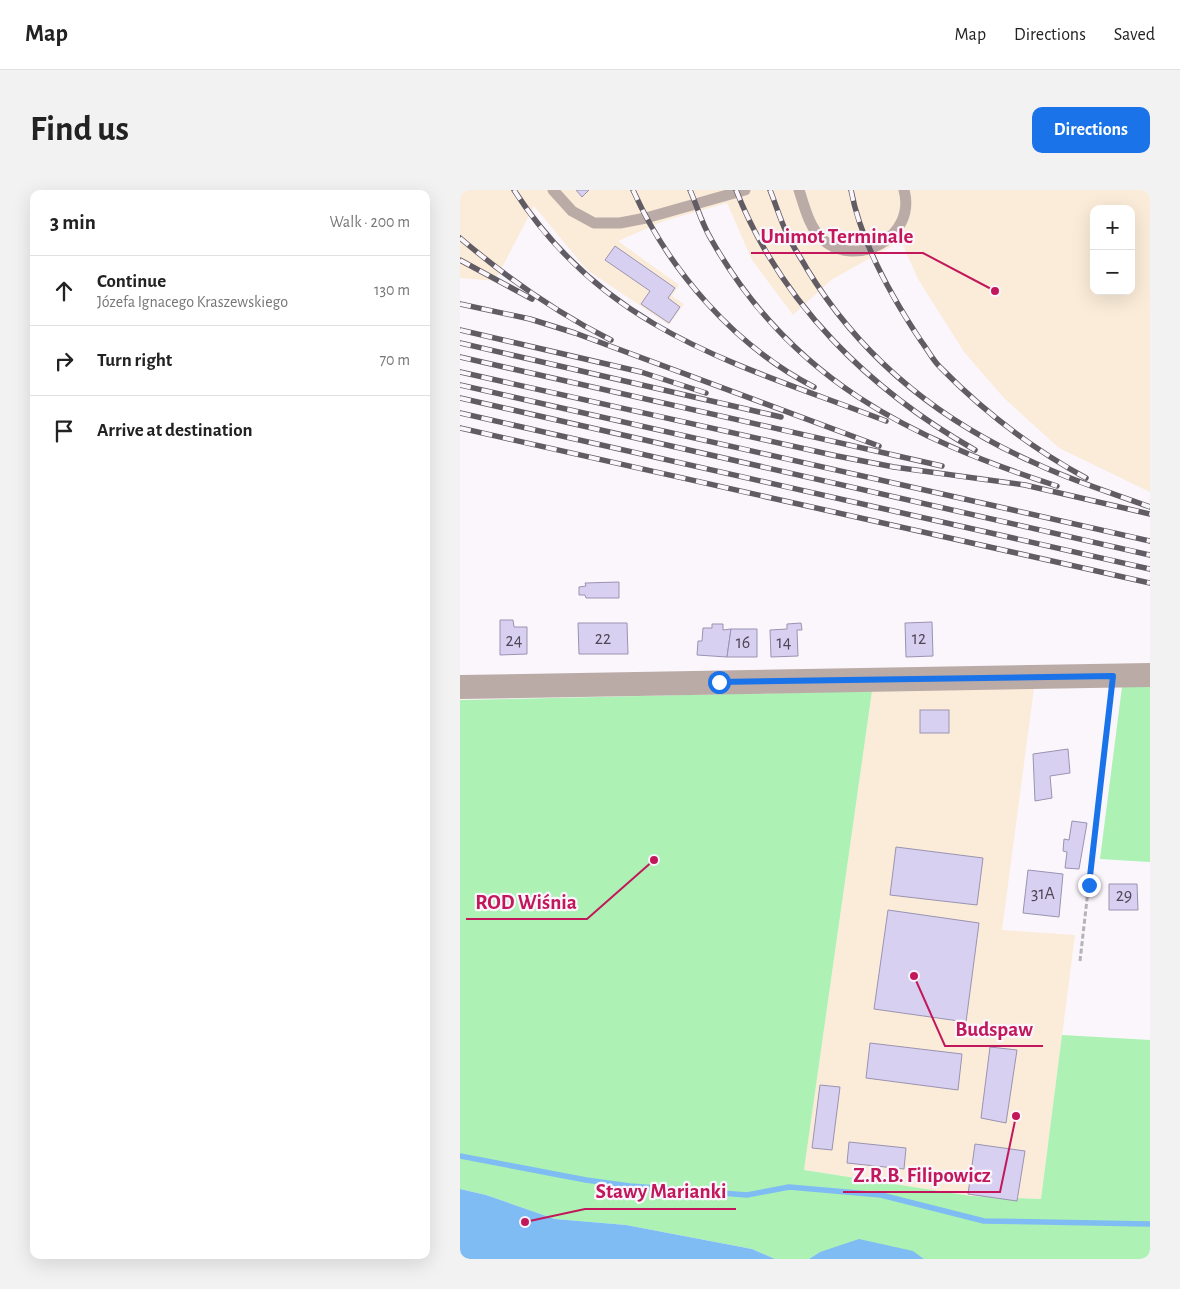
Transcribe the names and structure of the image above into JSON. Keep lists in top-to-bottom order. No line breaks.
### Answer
{"places":["Unimot Terminale","ROD Wiśnia","Budspaw","Z.R.B. Filipowicz","Stawy Marianki"],"house_numbers":["22","12","24","16","14","31A","29"],"page":{"header":"Map","nav":["Map","Directions","Saved"],"buttons":"Directions","title":"Find us","heading":["3 min","Walk · 200 m"],"map_buttons":["+","−"],"list":[["Continue","Józefa Ignacego Kraszewskiego","130 m"],["Turn right","70 m"],"Arrive at destination"]}}
